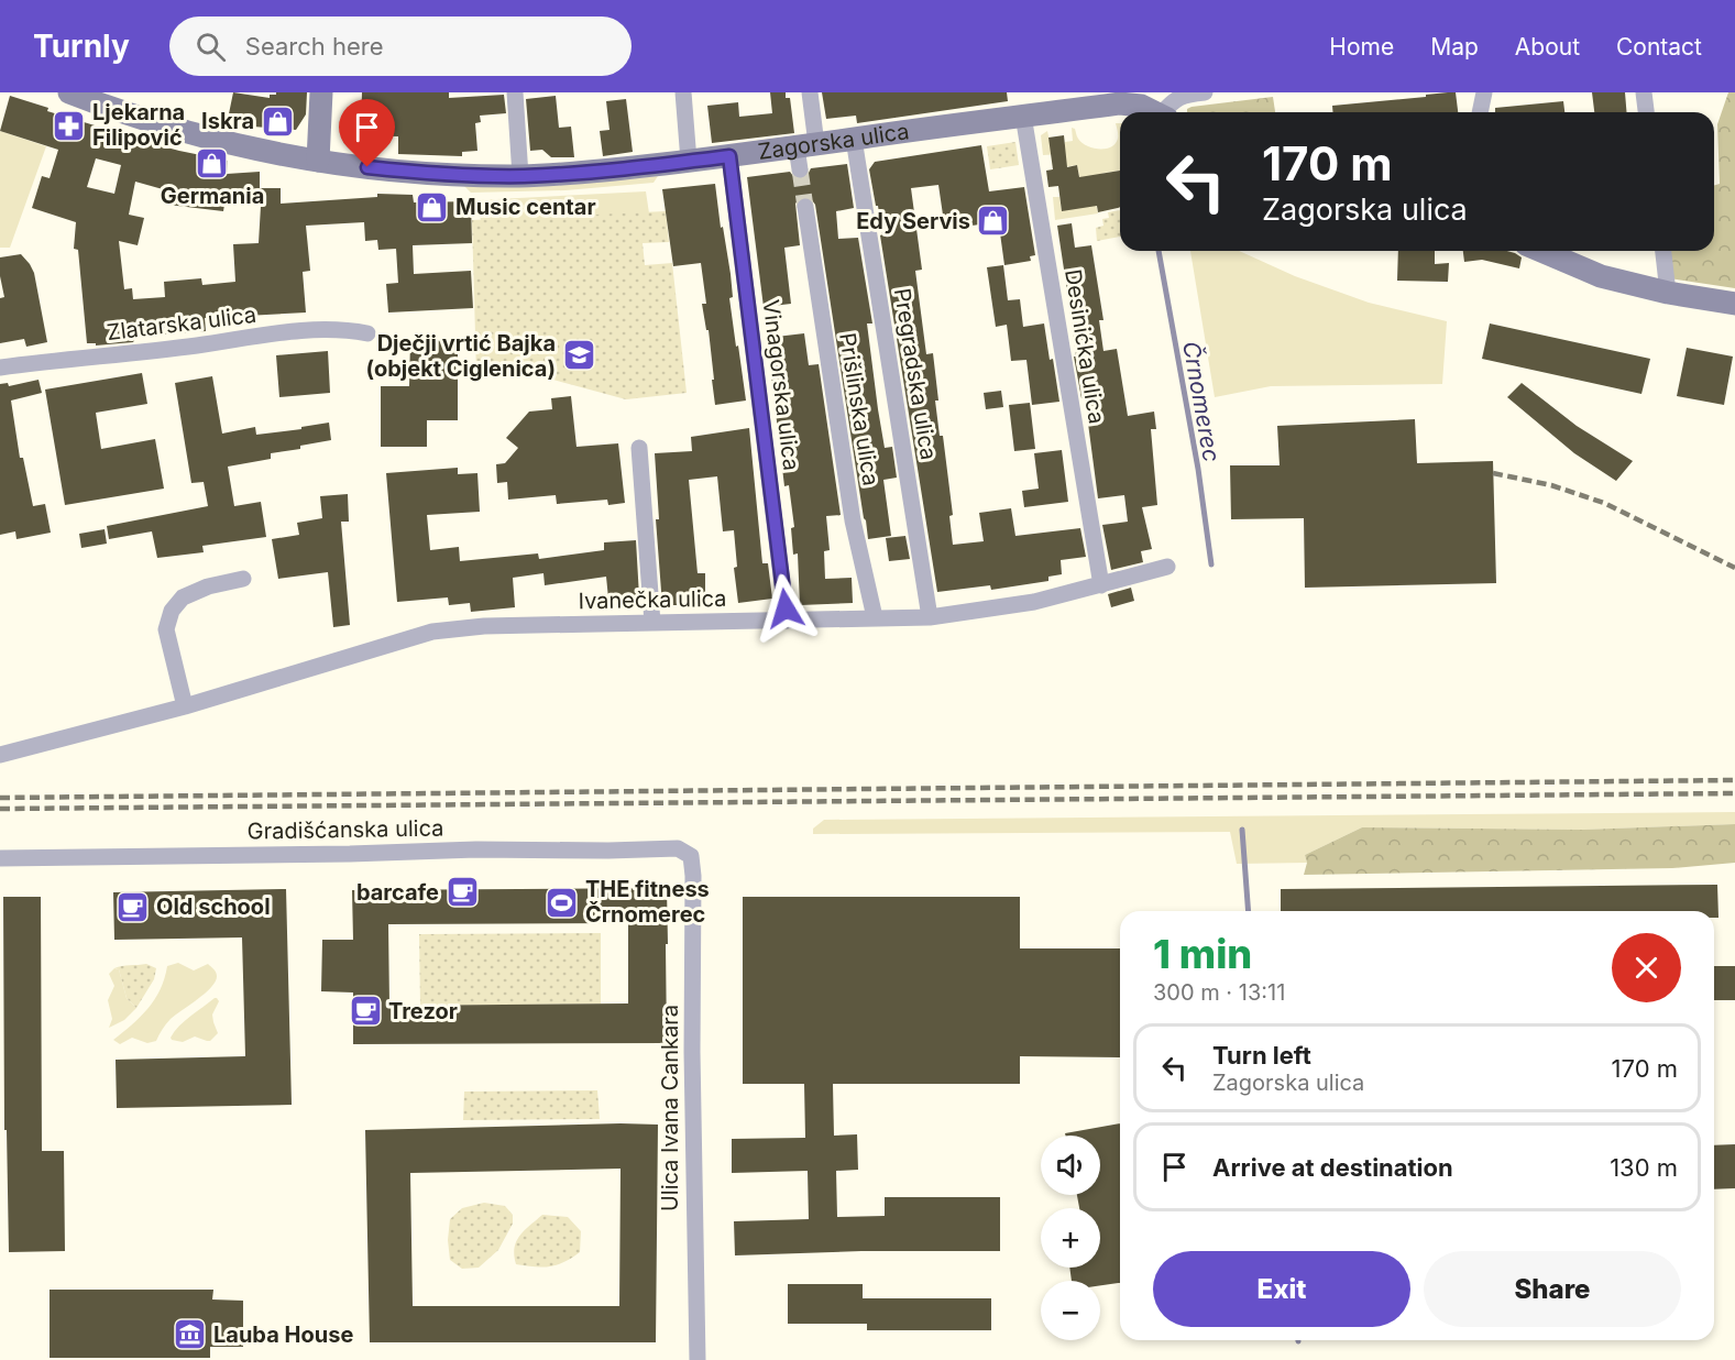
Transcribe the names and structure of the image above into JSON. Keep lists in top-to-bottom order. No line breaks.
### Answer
{"streets":{"street":["Zagorska ulica","Zlatarska ulica","Desinićka ulica","Pregradska ulica","Vinagorska ulica","Prišlinska ulica","Ivanečka ulica","Gradišćanska ulica","Ulica Ivana Cankara"]},"crossings":[["Zagorska ulica","Desinićka ulica"],["Zagorska ulica","Pregradska ulica"],["Zagorska ulica","Vinagorska ulica"],["Desinićka ulica","Ivanečka ulica"],["Pregradska ulica","Ivanečka ulica"],["Vinagorska ulica","Ivanečka ulica"],["Prišlinska ulica","Ivanečka ulica"],["Gradišćanska ulica","Ulica Ivana Cankara"]],"water":["Črnomerec"],"places":{"shop":["Iskra","Germania","Music centar","Edy Servis"],"pharmacy":["Ljekarna Filipović"],"school or university":["Dječji vrtić Bajka (objekt Ciglenica)"],"cafe":["barcafe","Old school","Trezor"],"sports":["THE fitness Črnomerec"],"museum":["Lauba House"]},"page":{"header":"Turnly","search":"Search here","nav":["Home","Map","About","Contact"],"turn":["170 m","Zagorska ulica"],"heading":["1 min","300 m · 13:11"],"list":[{"name":"Turn left","note":"Zagorska ulica","value":"170 m"},{"name":"Arrive at destination","value":"130 m"}],"map_buttons":["+","−"],"buttons":["Exit","Share"]}}
